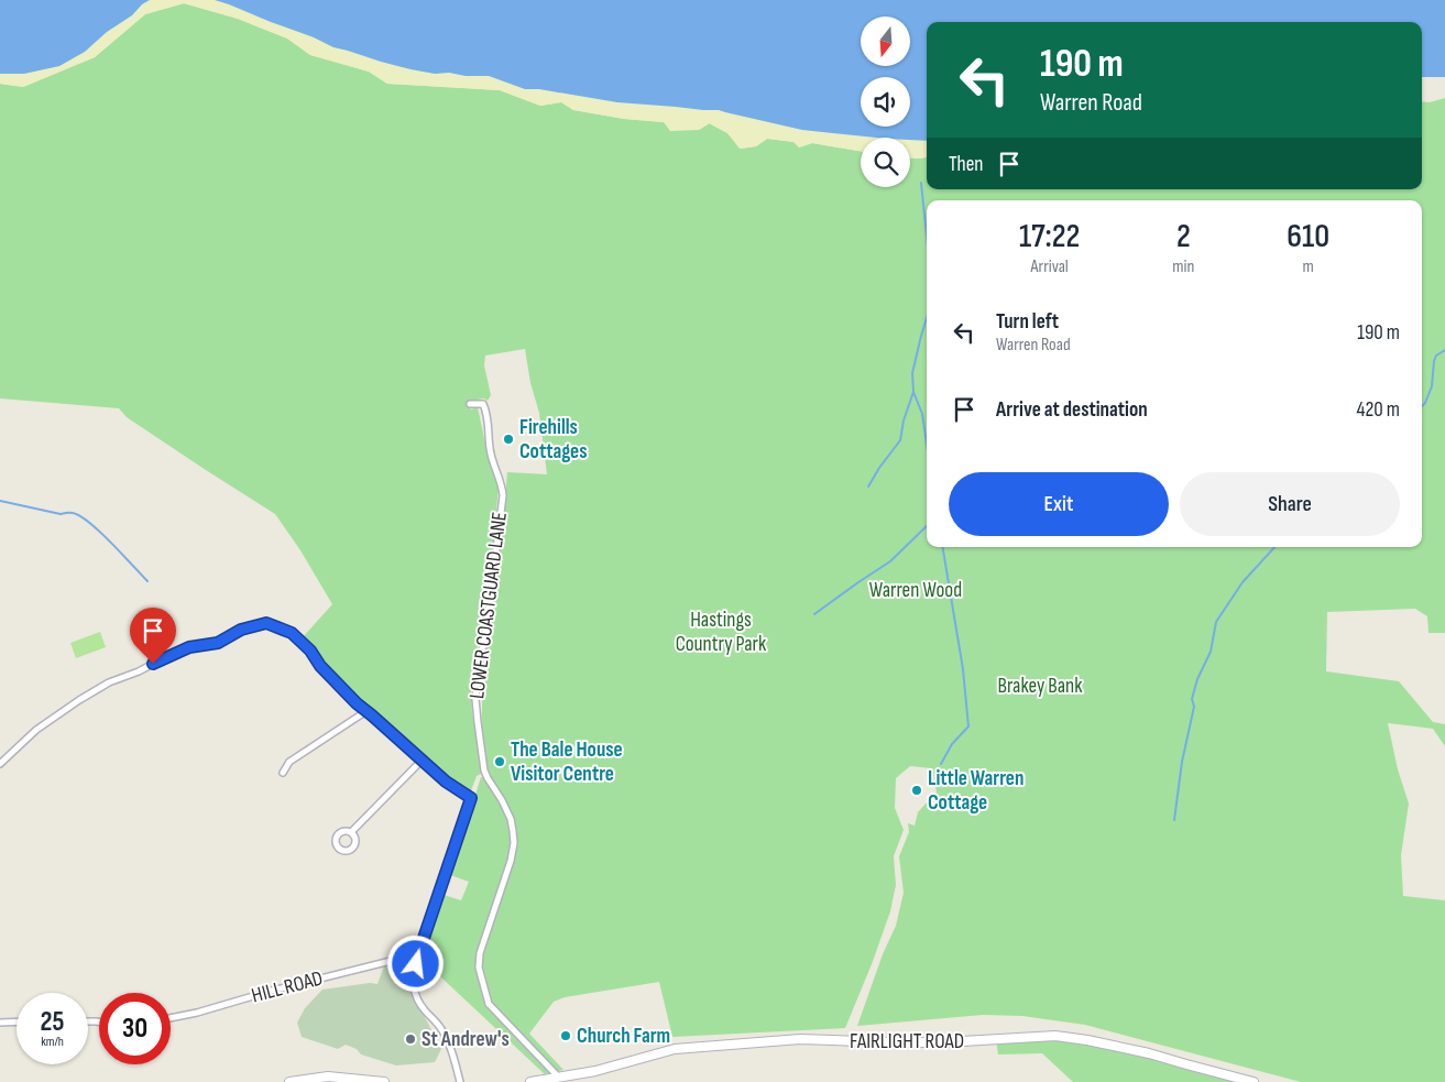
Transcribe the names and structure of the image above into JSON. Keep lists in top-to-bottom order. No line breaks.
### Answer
{"streets":{"street":["LOWER COASTGUARD LANE","HILL ROAD","FAIRLIGHT ROAD"]},"crossings":[["LOWER COASTGUARD LANE","FAIRLIGHT ROAD"]],"parks":["Warren Wood","Hastings Country Park","Brakey Bank"],"places":["Firehills Cottages","The Bale House Visitor Centre","Little Warren Cottage","Church Farm","St Andrew's"],"north":"bottom","page":{"turn":["190 m","Warren Road"],"then":"Then","eta":["17:22","Arrival","2","min","610","m"],"list":[{"name":"Turn left","note":"Warren Road","value":"190 m"},{"name":"Arrive at destination","value":"420 m"}],"buttons":["Exit","Share"],"speed":"25 km/h","limit":"30"}}
